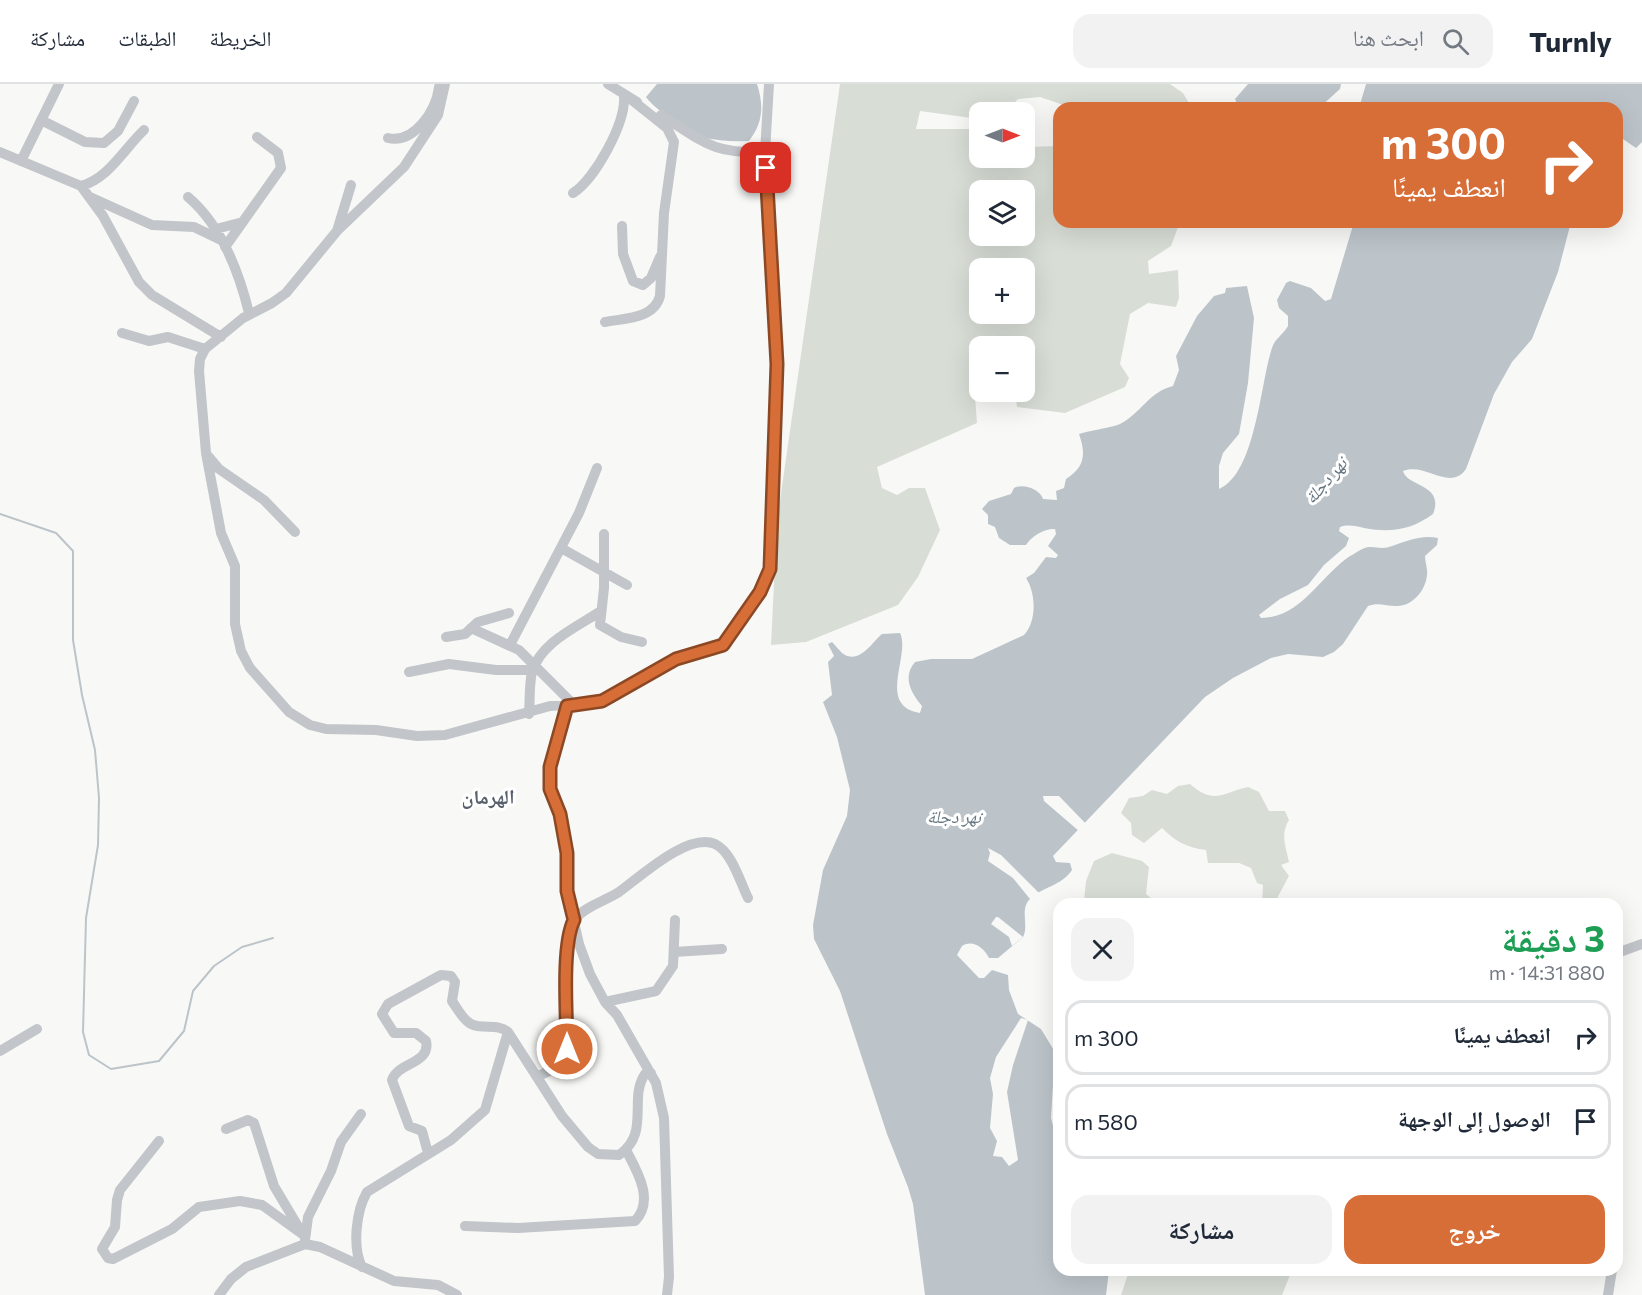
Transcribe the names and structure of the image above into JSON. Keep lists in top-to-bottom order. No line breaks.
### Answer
{"districts":["الهرمان"],"water":["نهر دجلة"],"north":"right","page":{"header":"Turnly","search":"ابحث هنا","nav":["الخريطة","الطبقات","مشاركة"],"map_buttons":["+","−"],"turn":["300 m","انعطف يمينًا"],"heading":["3 دقيقة","880 m · 14:31"],"list":[{"name":"انعطف يمينًا","value":"300 m"},{"name":"الوصول إلى الوجهة","value":"580 m"}],"buttons":["خروج","مشاركة"]}}
